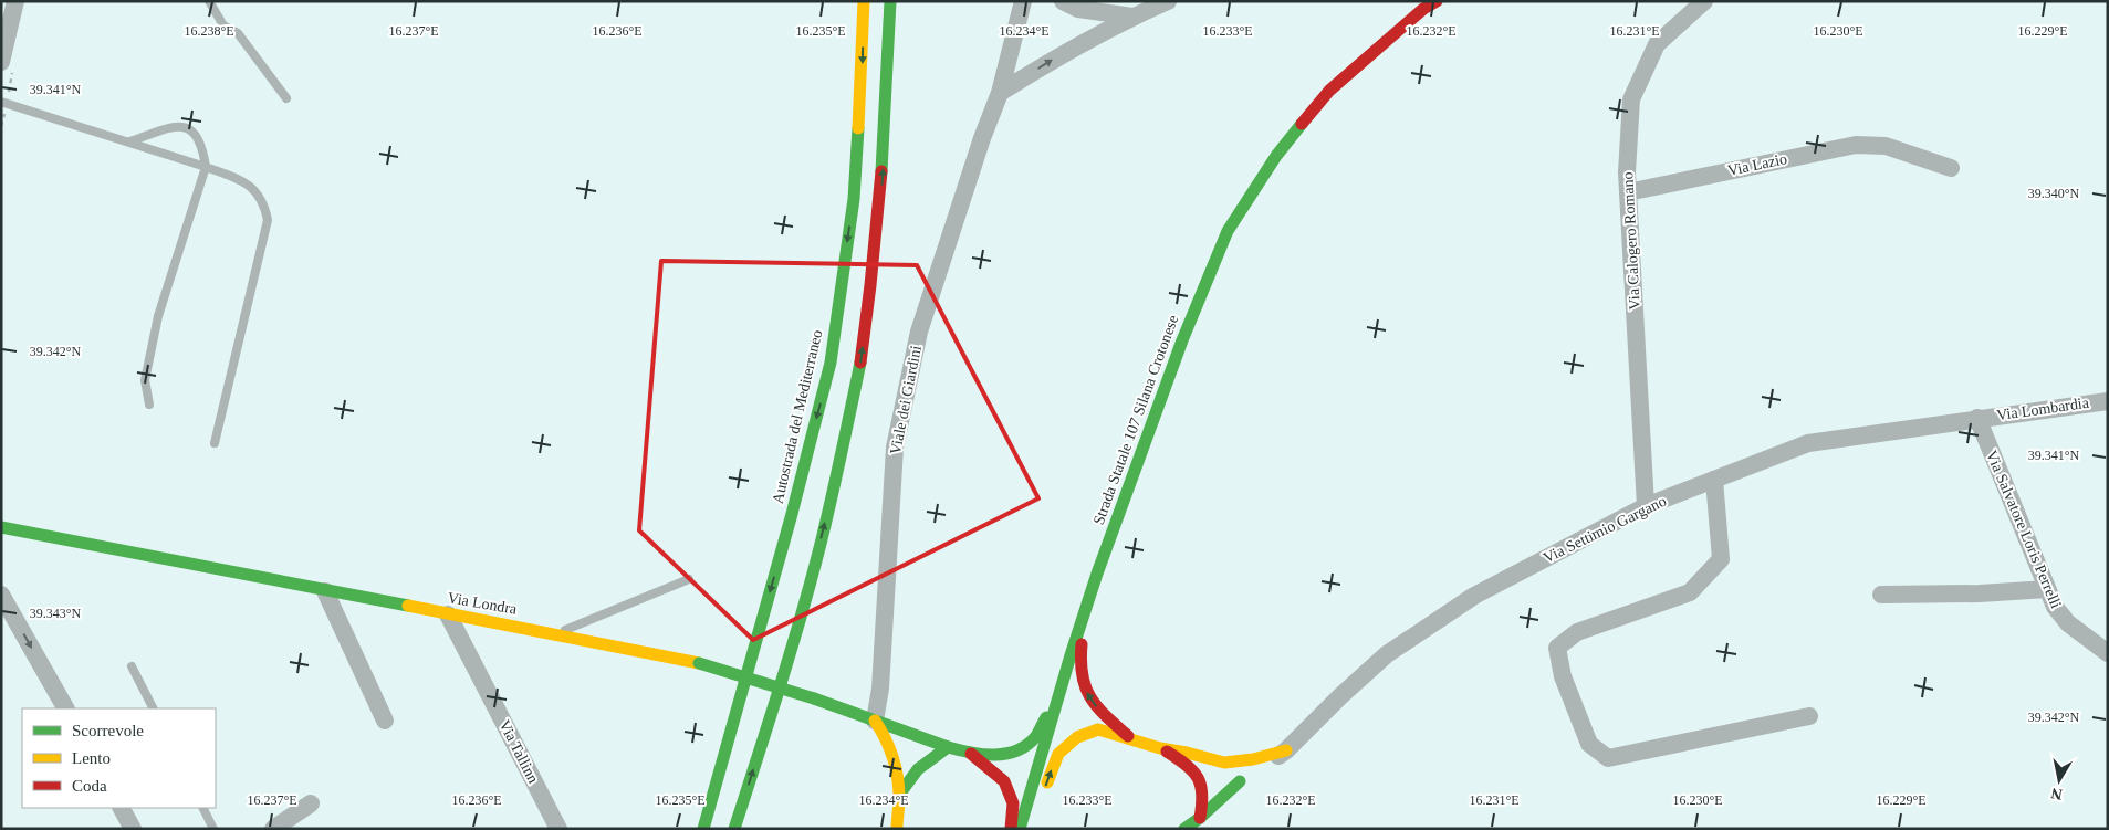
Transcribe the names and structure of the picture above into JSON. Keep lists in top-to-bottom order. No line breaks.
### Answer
{"streets":{"main road":["Autostrada del Mediterraneo","Strada Statale 107 Silana Crotonese","Via Londra"],"street":["Via Lazio","Via Calogero Romano","Viale dei Giardini","Via Lombardia","Via Settimio Gargano","Via Salvatore Loris Perrelli","Via Tallinn"]},"crossings":[["Via Lazio","Via Calogero Romano"],["Via Calogero Romano","Via Settimio Gargano"],["Viale dei Giardini","Via Londra"],["Via Lombardia","Via Settimio Gargano"],["Via Lombardia","Via Salvatore Loris Perrelli"],["Via Settimio Gargano","Via Salvatore Loris Perrelli"],["Via Londra","Via Tallinn"]],"legend":["Scorrevole","Lento","Coda"],"north":"bottom","coordinates":["16.238°E","16.237°E","16.236°E","16.235°E","16.234°E","16.233°E","16.232°E","16.231°E","16.230°E","16.229°E","39.341°N","39.340°N","39.342°N","39.343°N"]}
